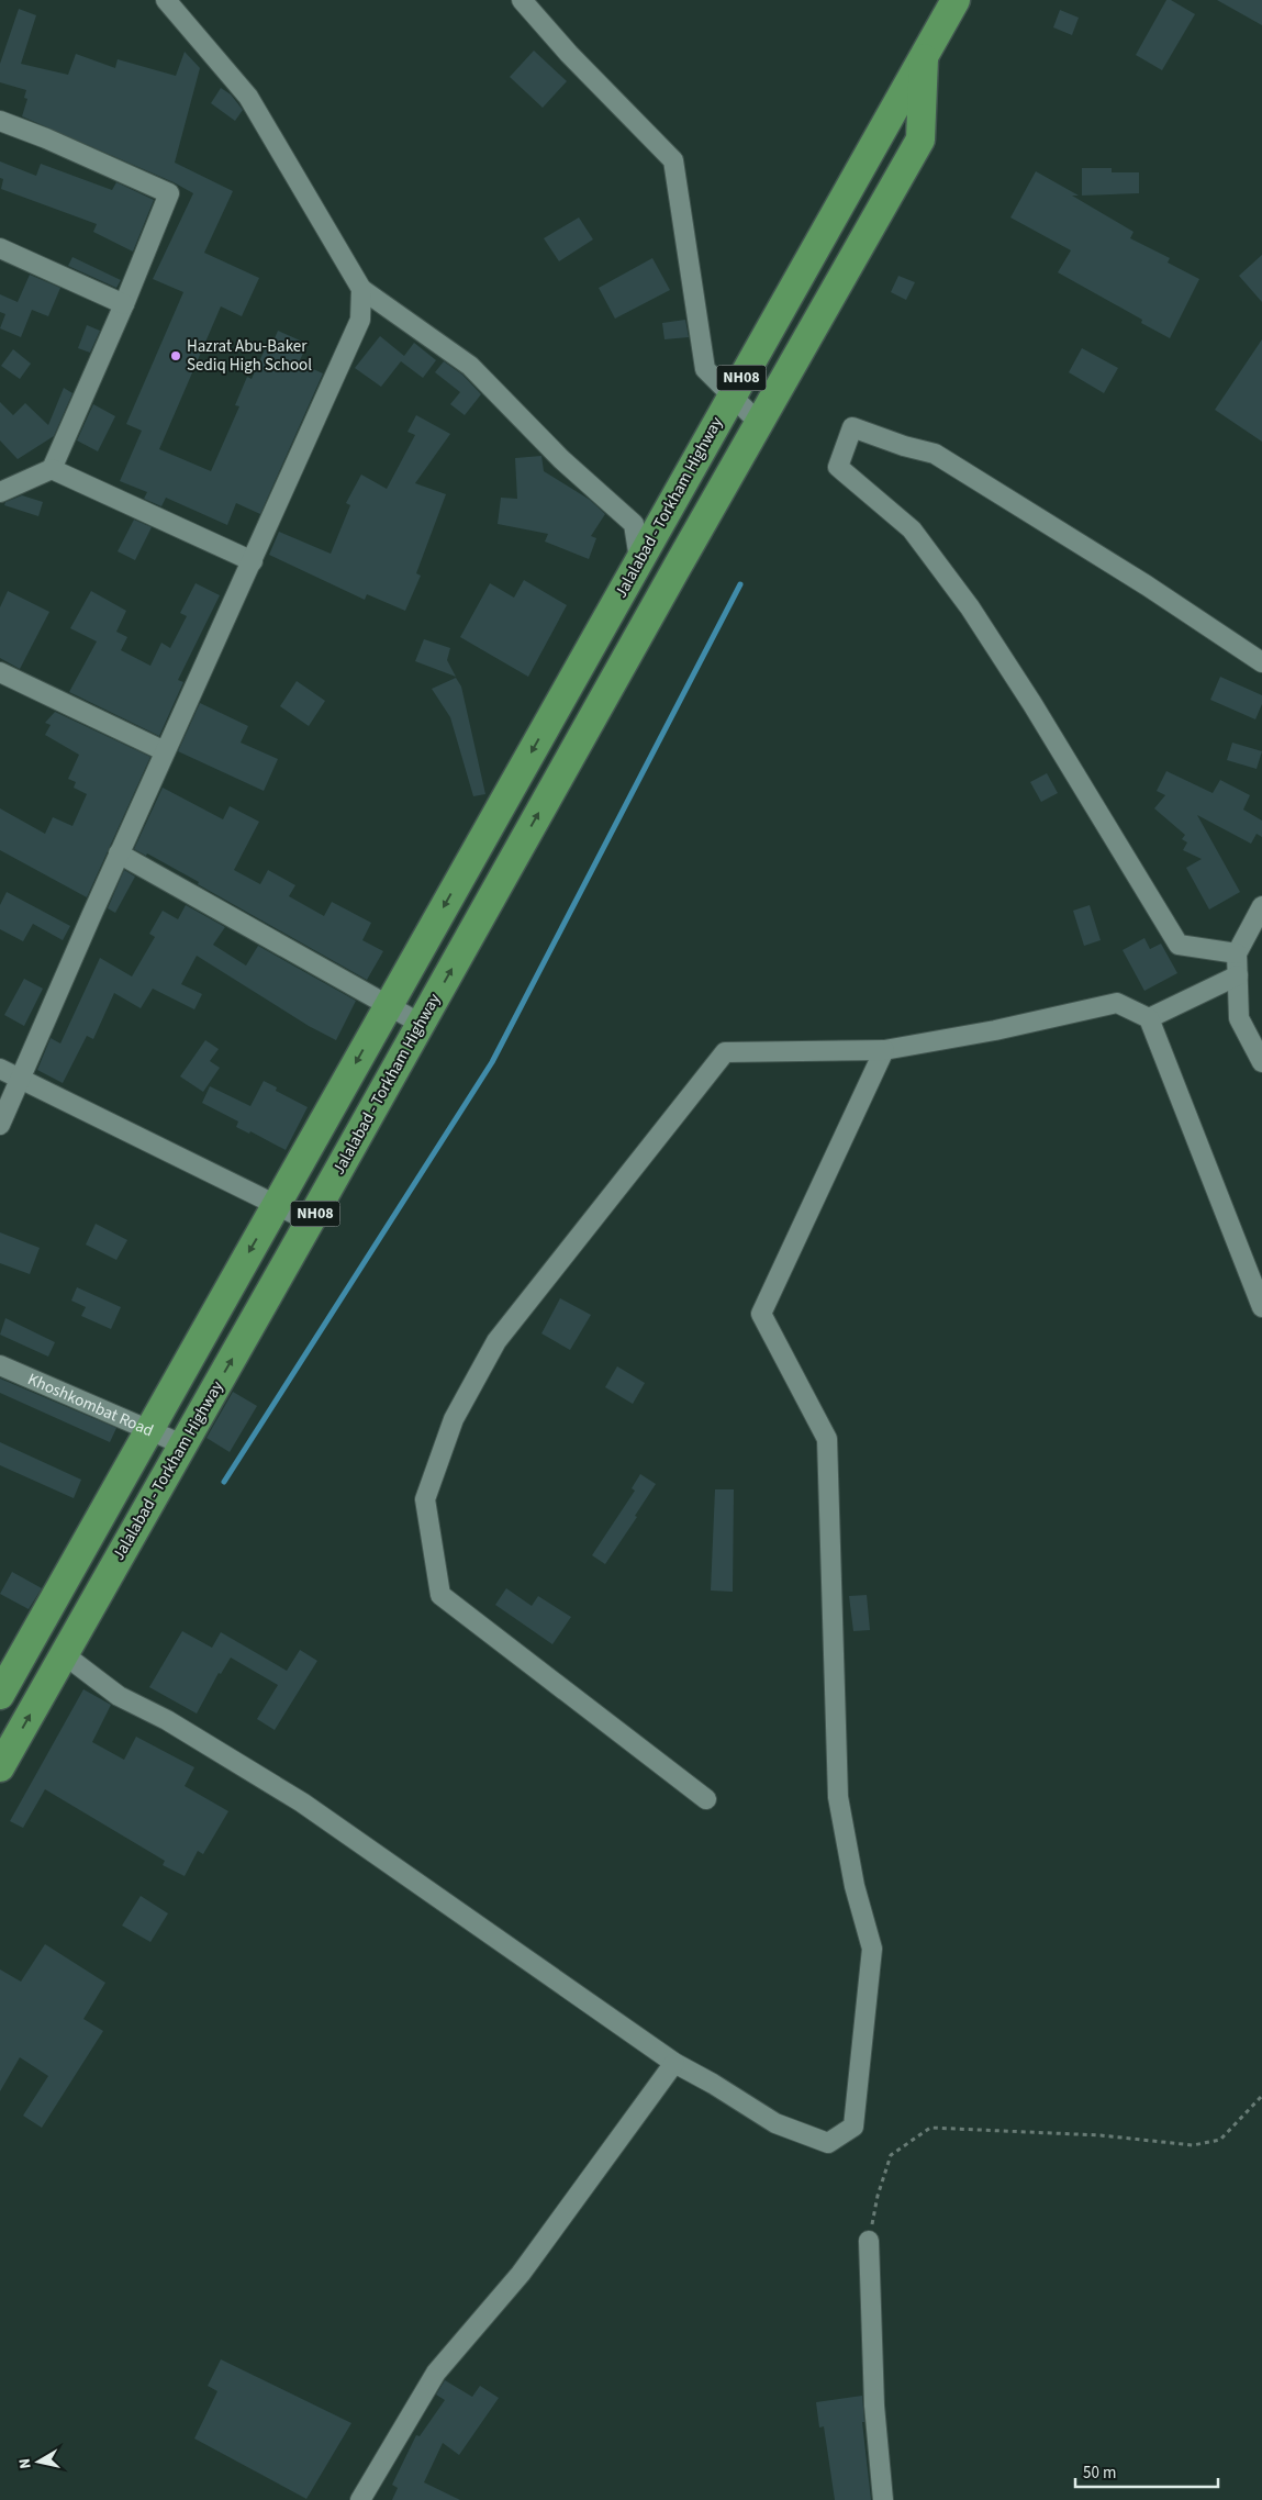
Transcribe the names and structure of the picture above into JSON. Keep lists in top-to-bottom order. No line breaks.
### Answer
{"streets":{"highway":["NH08","Jalalabad - Torkham Highway"],"street":["Khoshkombat Road"]},"crossings":[["Jalalabad - Torkham Highway","Khoshkombat Road"]],"places":["Hazrat Abu-Baker Sediq High School"],"scale_bar":"50 m","north":"left"}
